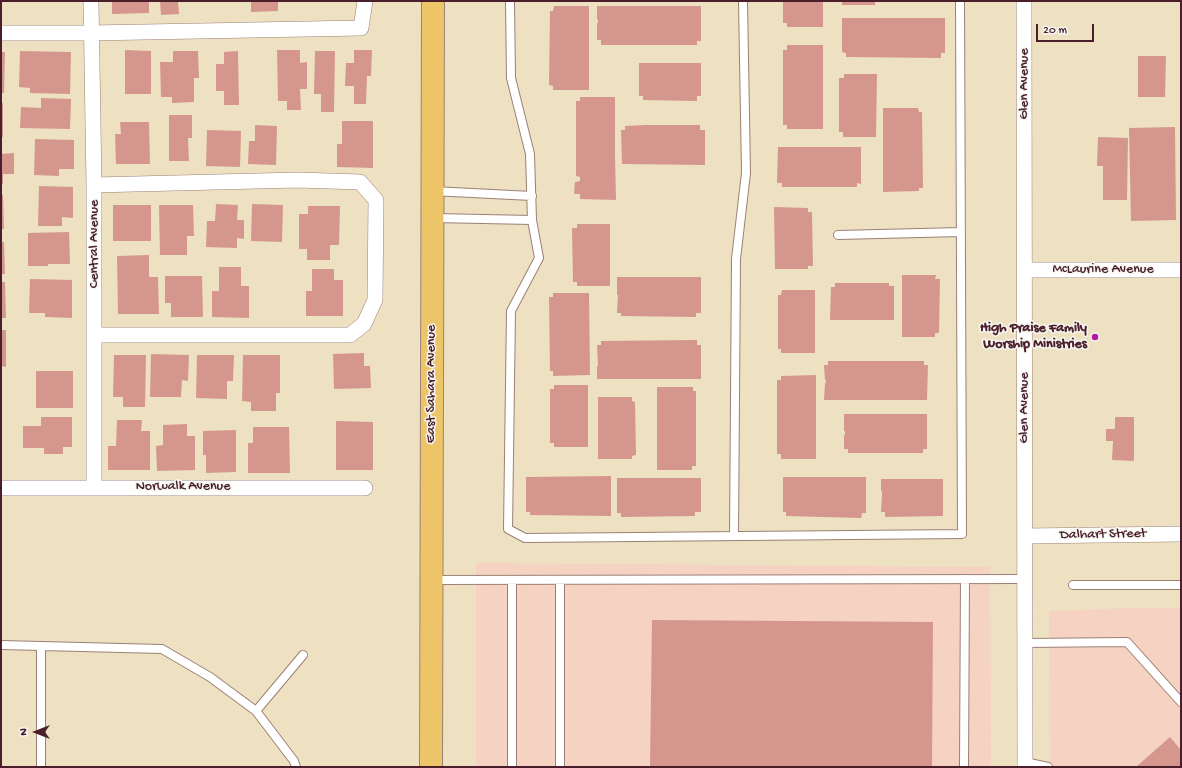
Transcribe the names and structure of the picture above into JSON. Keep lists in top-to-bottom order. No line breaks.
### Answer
{"streets":{"main road":["East Sahara Avenue"],"street":["Glen Avenue","Central Avenue","McLaurine Avenue","Norwalk Avenue","Dalhart Street"]},"crossings":[["Glen Avenue","McLaurine Avenue"],["Glen Avenue","Dalhart Street"],["Central Avenue","Norwalk Avenue"]],"places":["High Praise Family Worship Ministries"],"scale_bar":"20 m","north":"left"}
